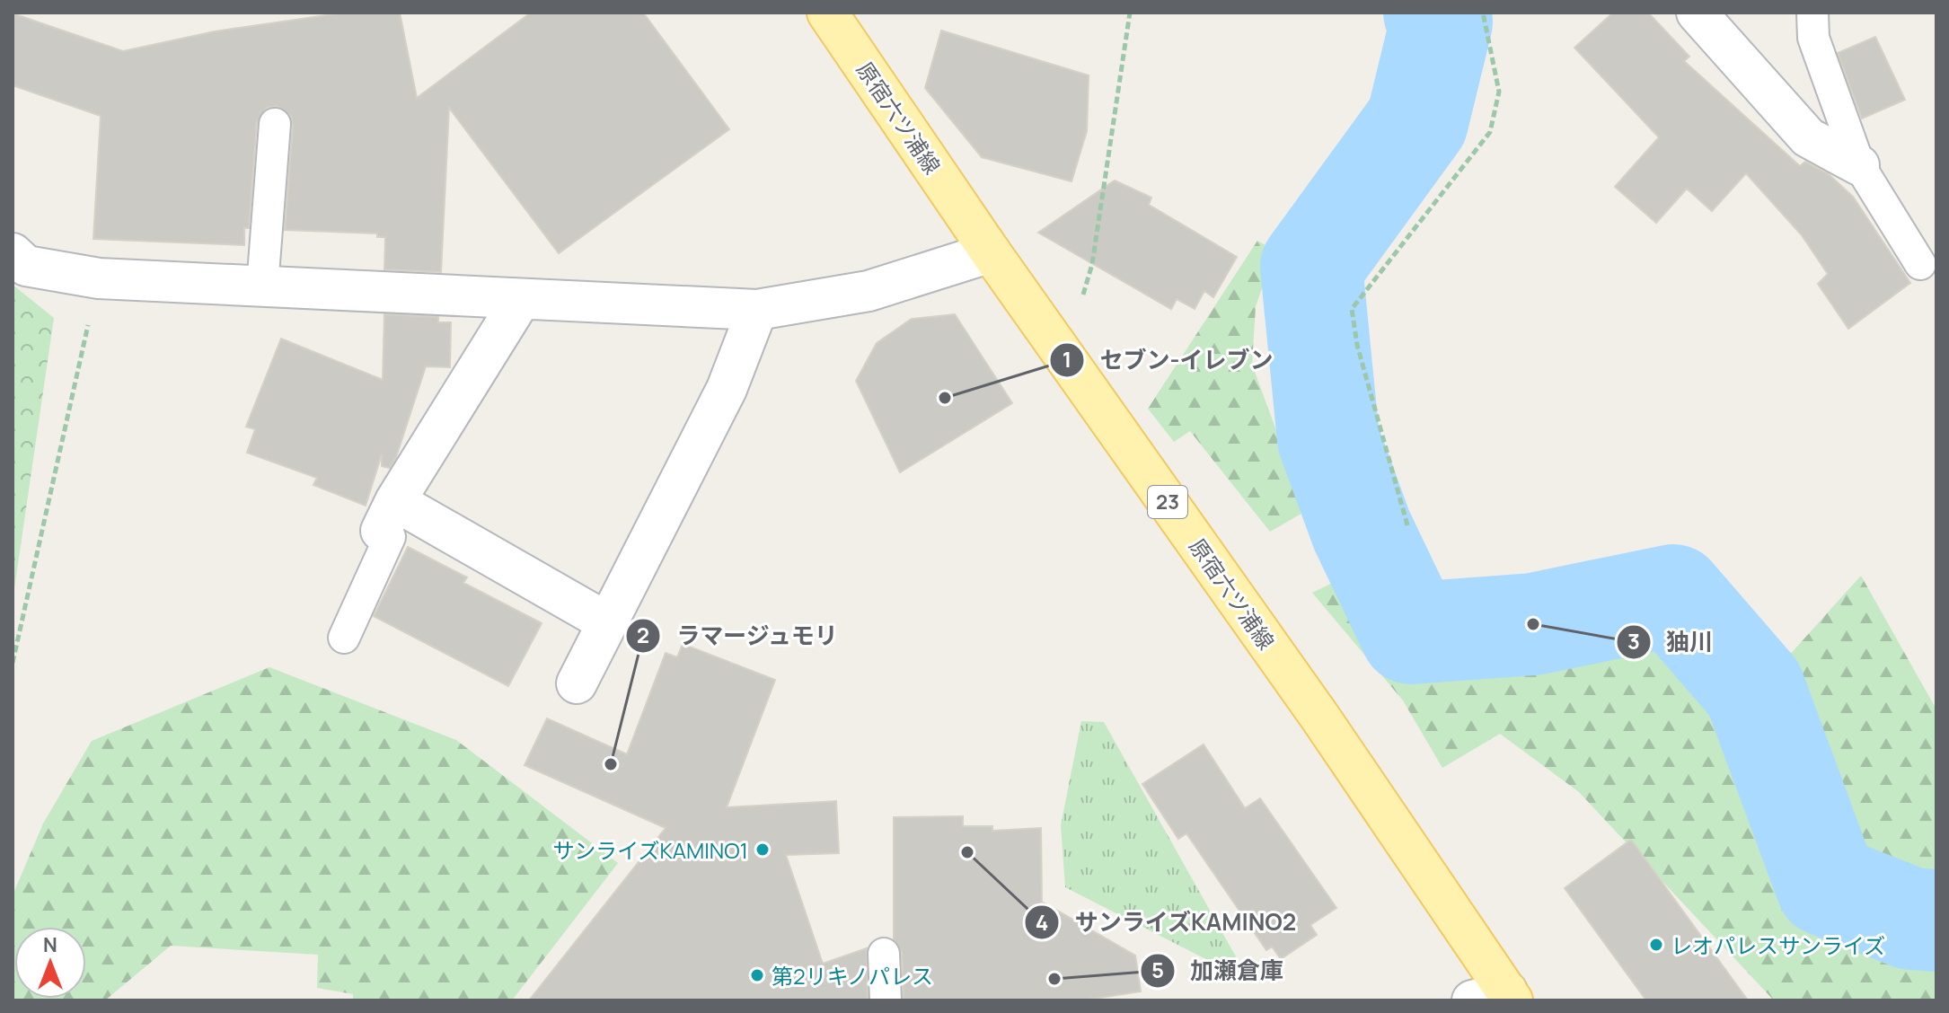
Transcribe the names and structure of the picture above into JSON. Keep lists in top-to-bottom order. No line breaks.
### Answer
{"streets":{"main road":["原宿六ツ浦線","23"]},"places":["セブン-イレブン","㹨川","ラマージュモリ","サンライズKAMINO1","サンライズKAMINO2","レオパレスサンライズ","第2リキノパレス","加瀬倉庫"],"north":"top"}
